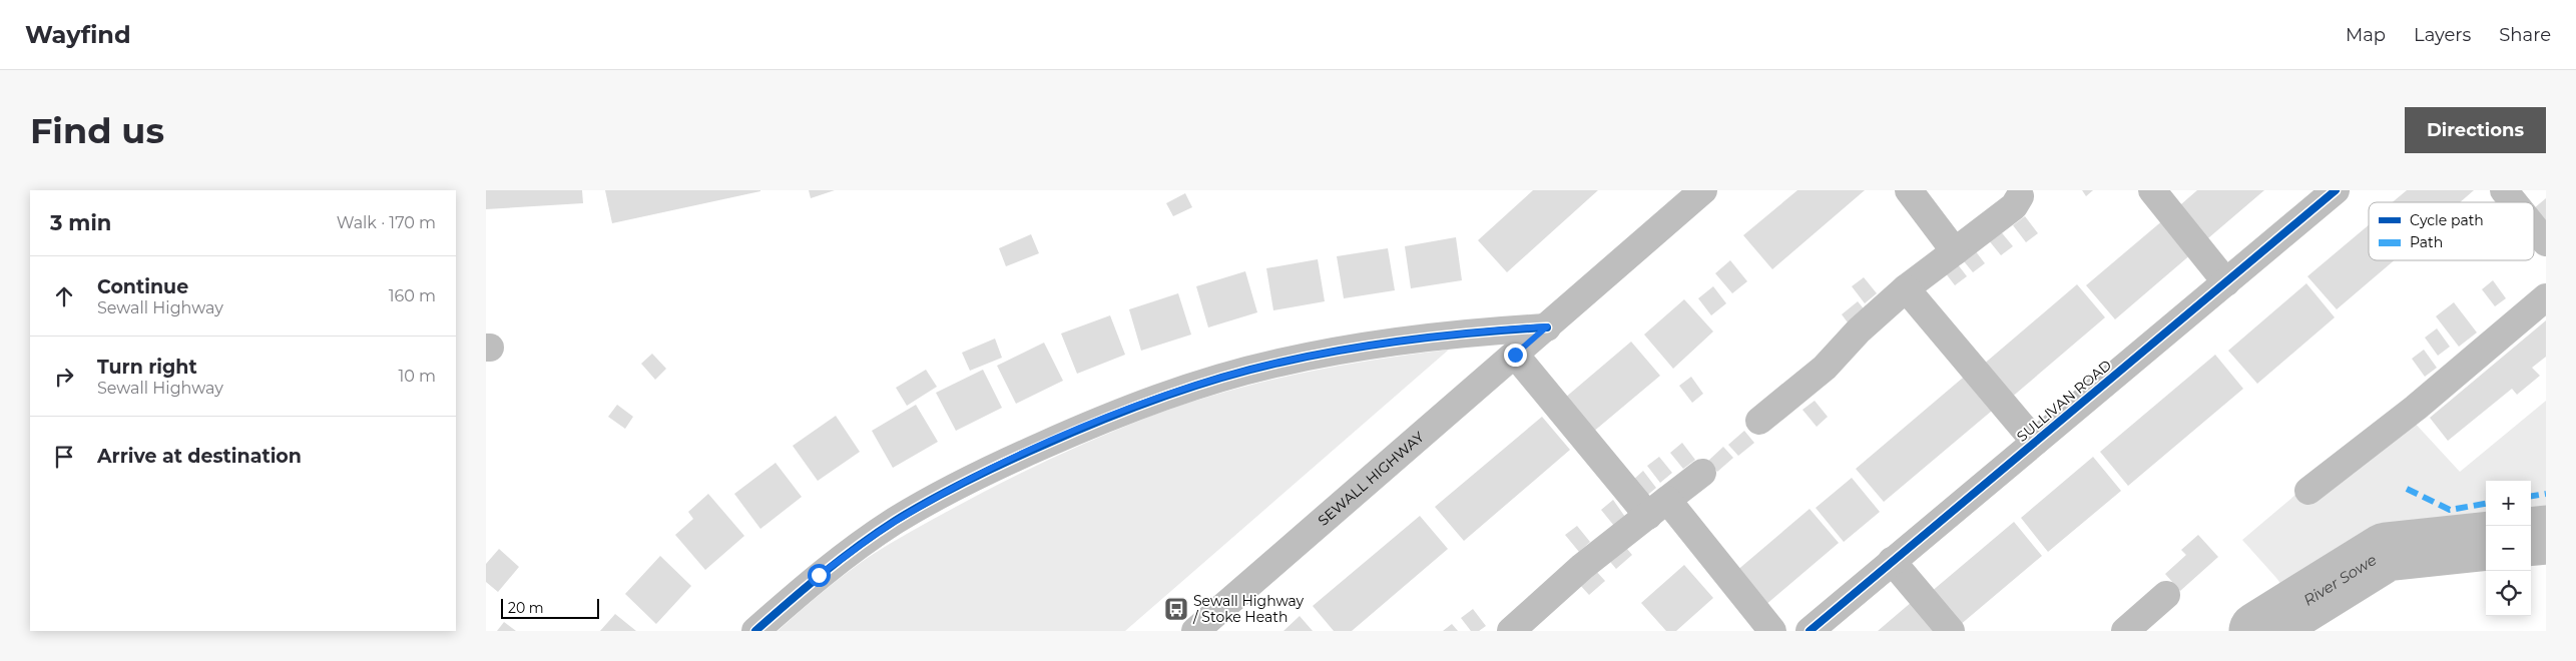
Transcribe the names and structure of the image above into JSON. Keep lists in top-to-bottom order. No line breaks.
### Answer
{"streets":{"street":["SULLIVAN ROAD","SEWALL HIGHWAY"]},"water":["River Sowe"],"places":{"bus stop":["Sewall Highway / Stoke Heath"]},"legend":["Cycle path","Path"],"scale_bar":"20 m","page":{"header":"Wayfind","nav":["Map","Layers","Share"],"buttons":"Directions","title":"Find us","heading":["3 min","Walk · 170 m"],"list":[["Continue","Sewall Highway","160 m"],["Turn right","Sewall Highway","10 m"],"Arrive at destination"],"map_buttons":["+","−"],"scale":"20 m"}}
